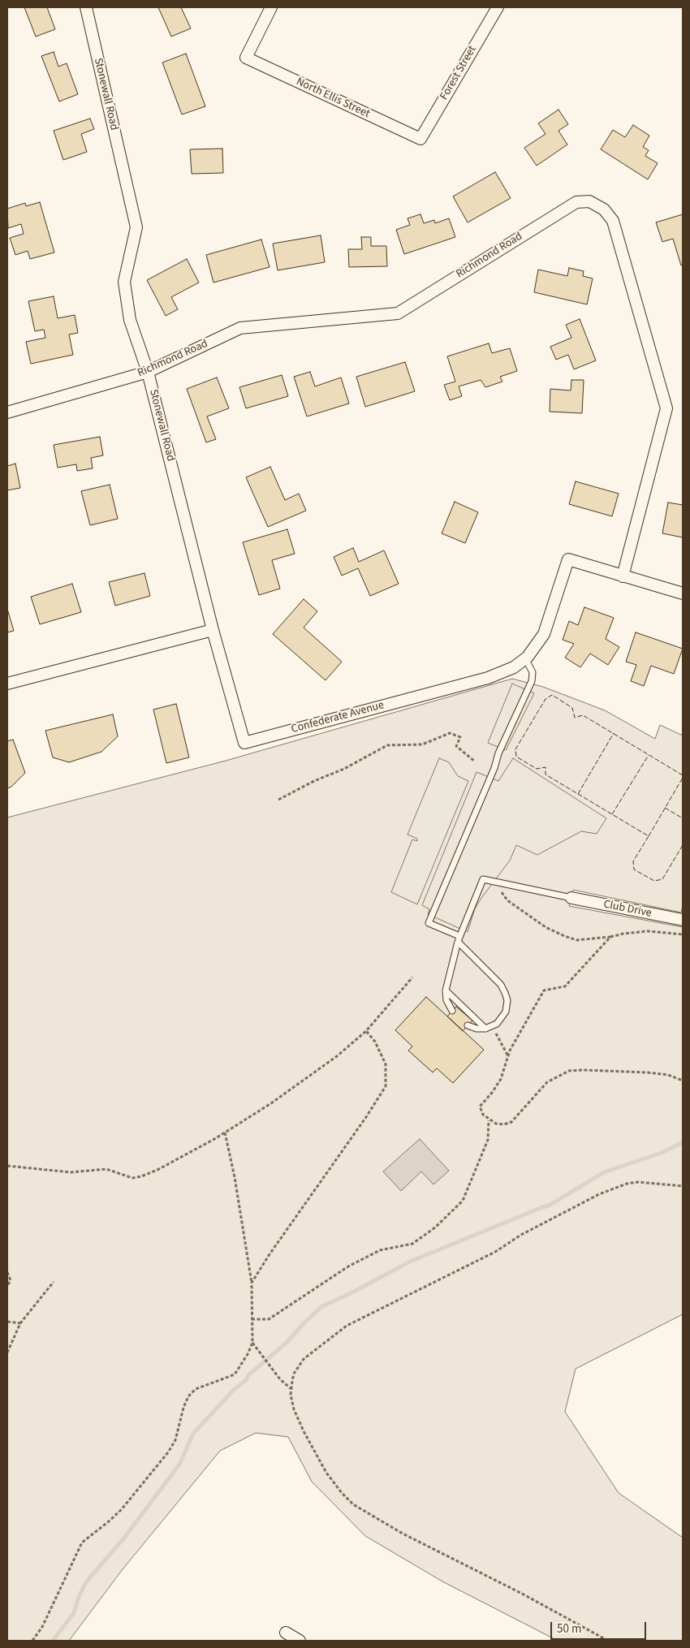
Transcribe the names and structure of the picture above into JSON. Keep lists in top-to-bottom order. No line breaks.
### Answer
{"streets":{"street":["Forest Street","Stonewall Road","North Ellis Street","Richmond Road","Confederate Avenue","Club Drive"]},"crossings":[["Forest Street","North Ellis Street"],["Stonewall Road","Richmond Road"],["Stonewall Road","Confederate Avenue"],["Richmond Road","Confederate Avenue"]],"scale_bar":"50 m"}
